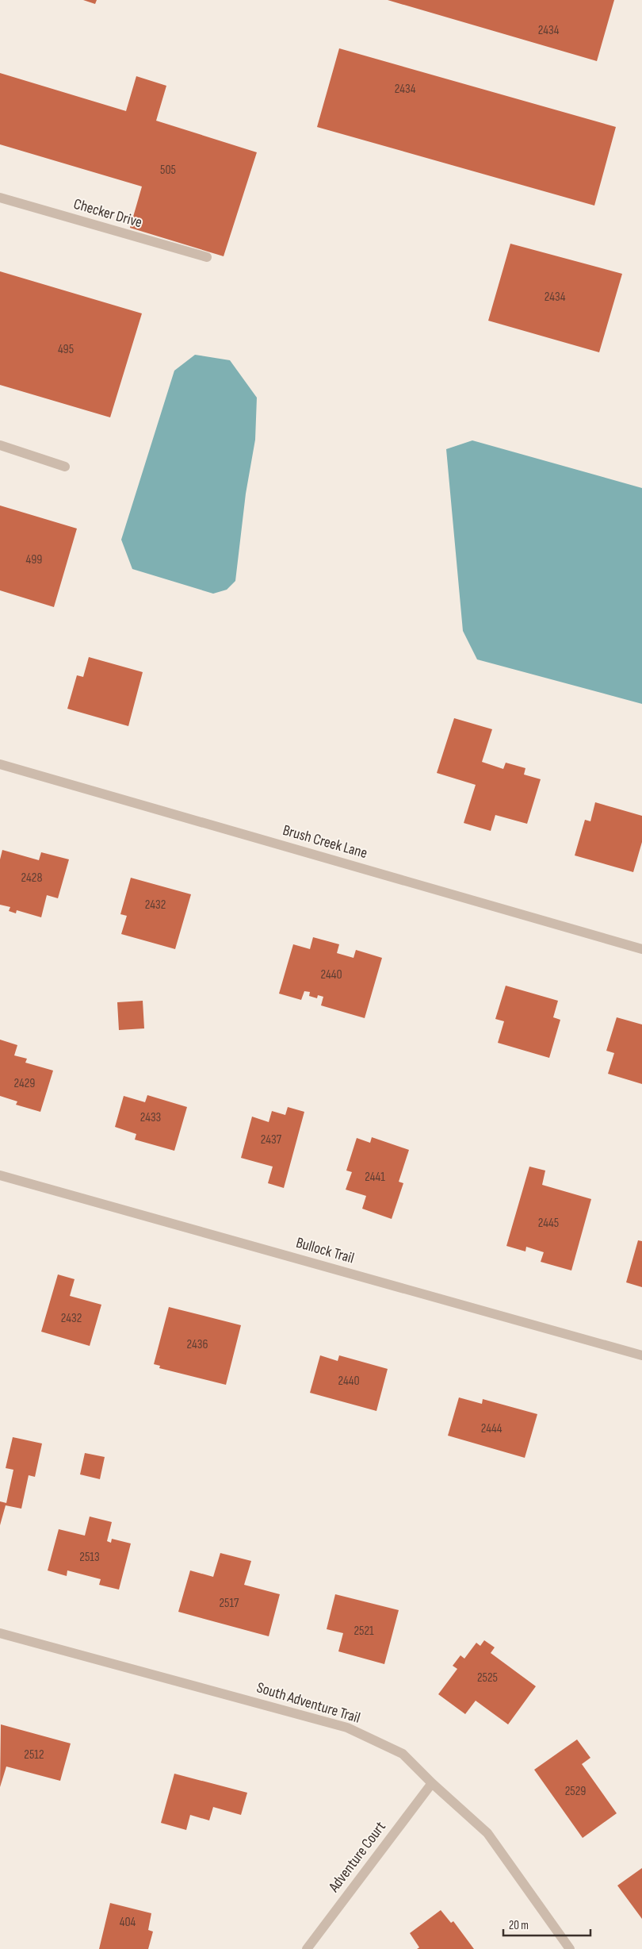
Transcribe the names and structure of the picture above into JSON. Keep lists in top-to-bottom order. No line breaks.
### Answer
{"streets":{"street":["Checker Drive","Brush Creek Lane","Bullock Trail","South Adventure Trail","Adventure Court"]},"crossings":[["South Adventure Trail","Adventure Court"]],"house_numbers":["2434","2434","505","2434","495","499","2428","2432","2440","2429","2433","2437","2441","2445","2432","2436","2440","2444","2513","2517","2521","2525","2512","2529","404"],"scale_bar":"20 m"}
